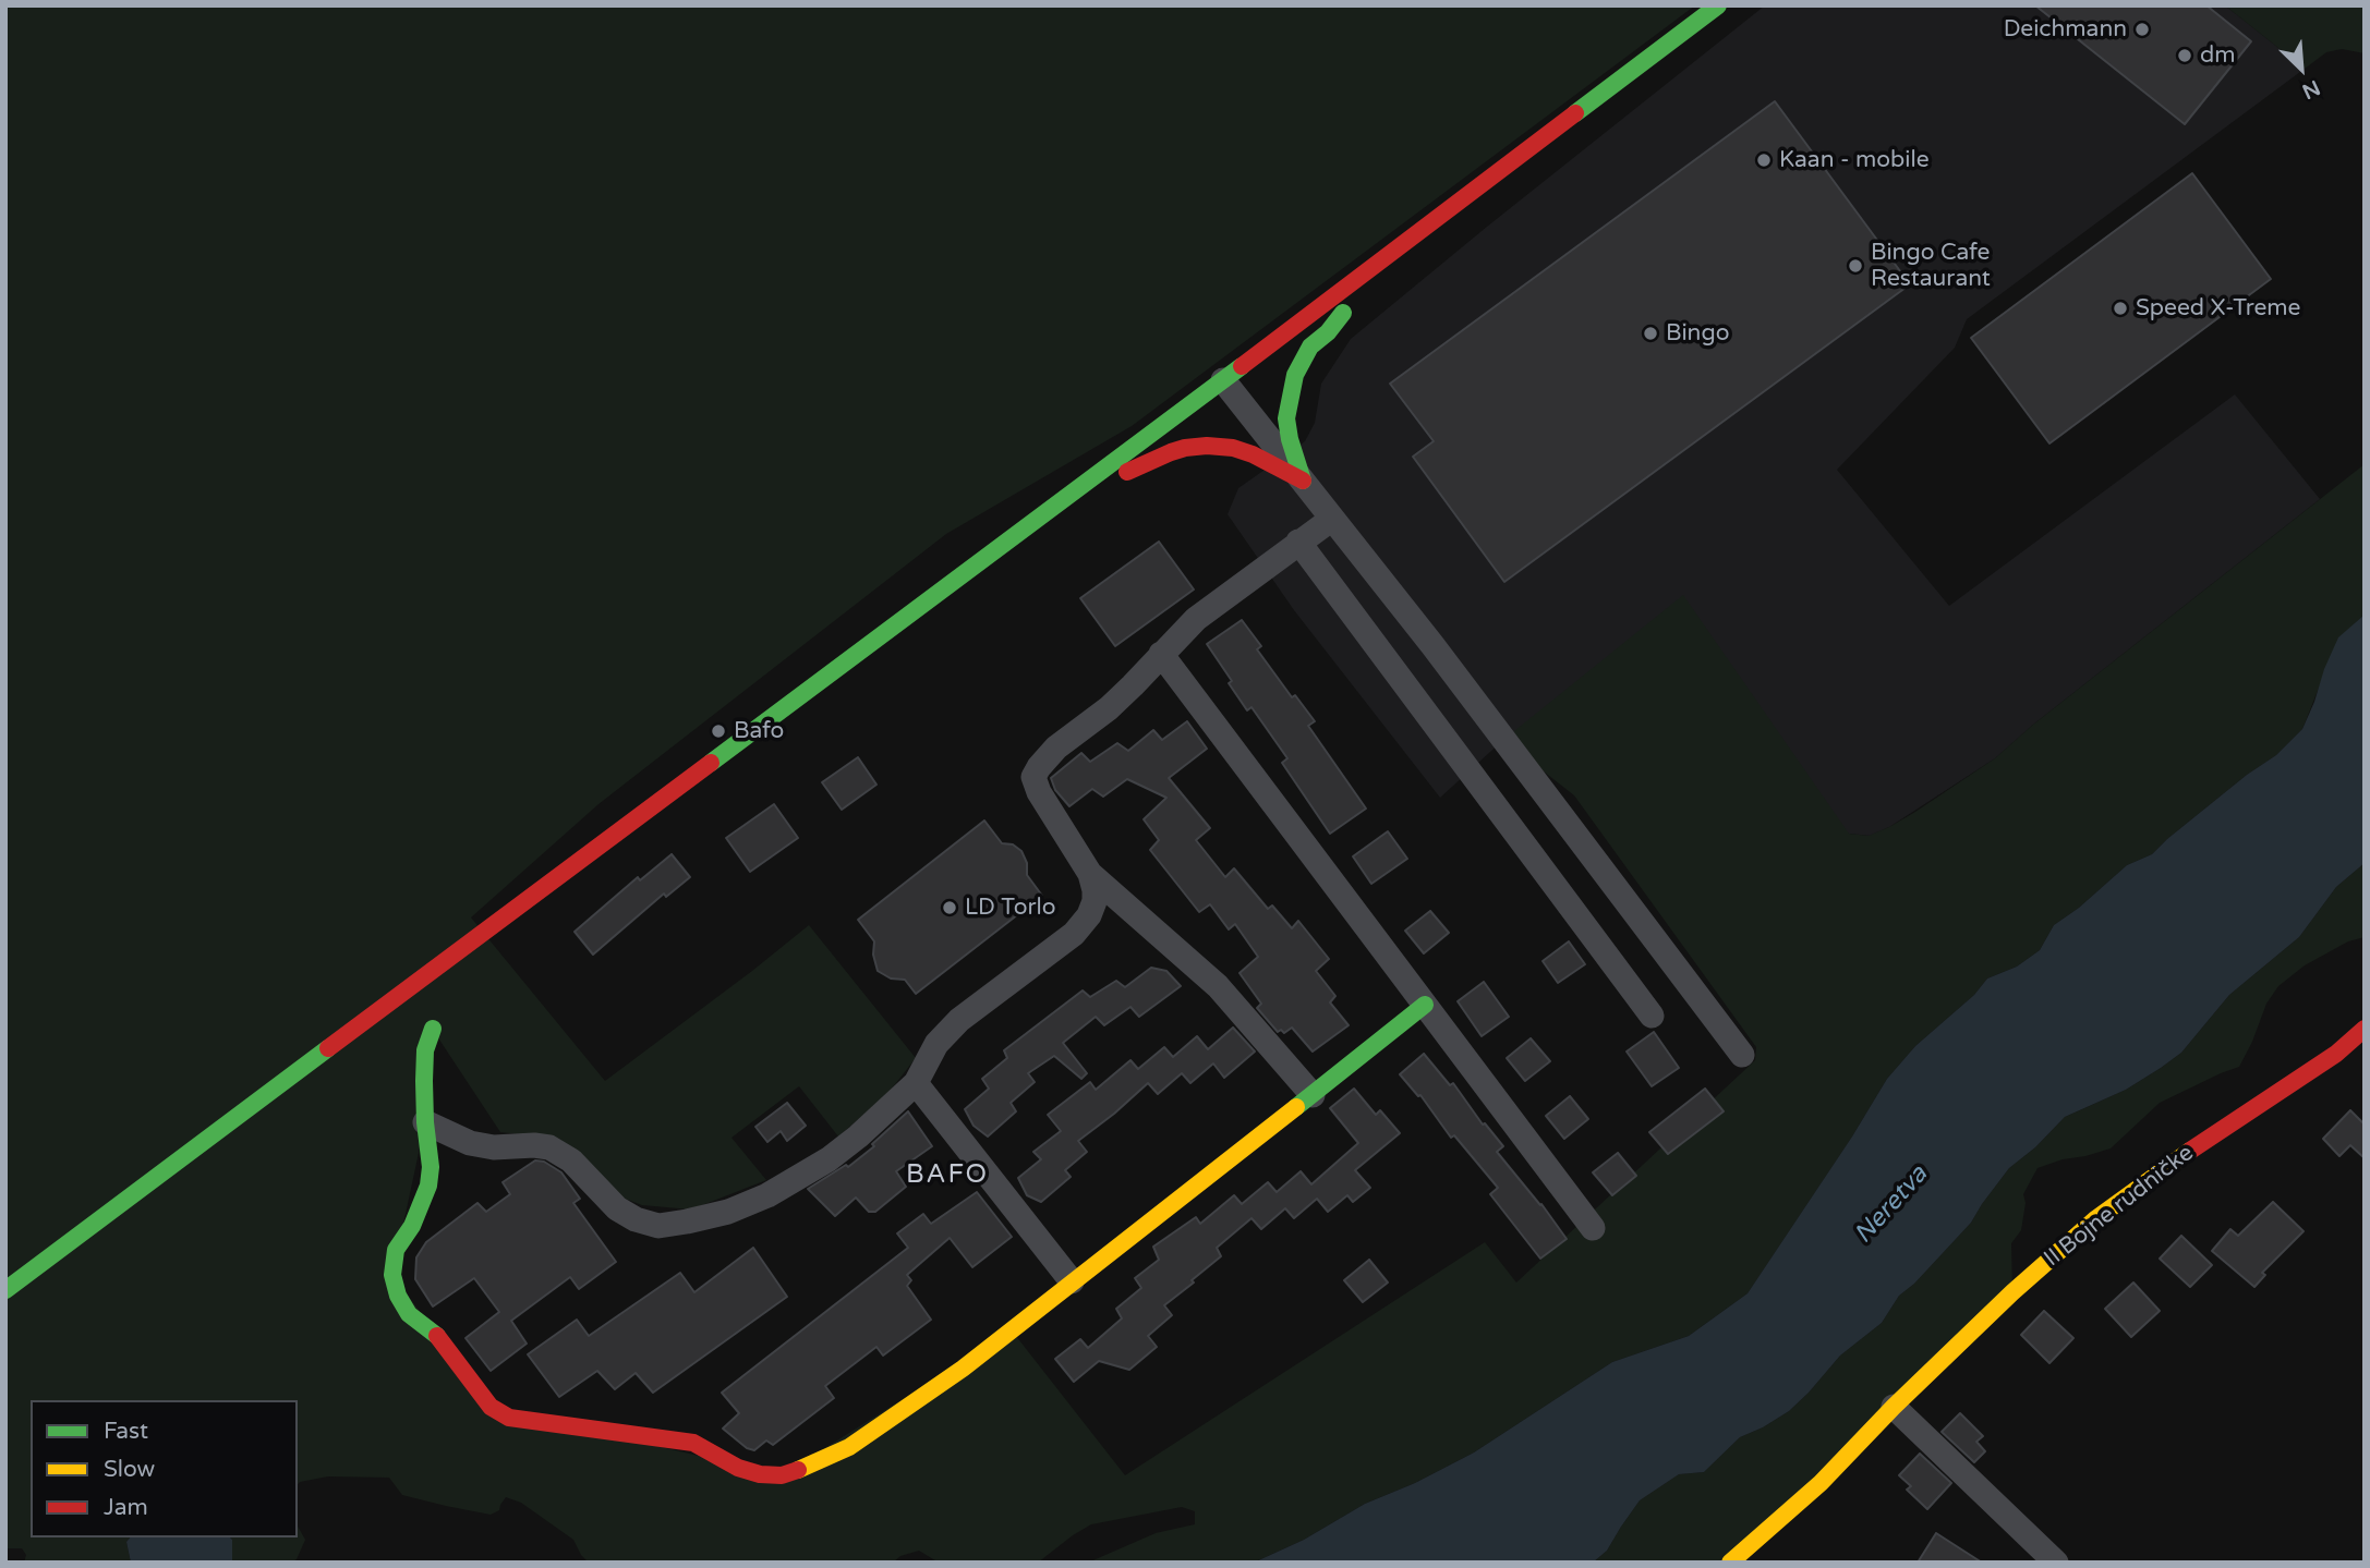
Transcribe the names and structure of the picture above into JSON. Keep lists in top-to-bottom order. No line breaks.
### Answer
{"streets":{"main road":["II Bojne rudničke"]},"districts":["BAFO"],"water":["Neretva"],"places":["Deichmann","dm","Kaan - mobile","Bingo Cafe Restaurant","Speed X-Treme","Bingo","Bafo","LD Torlo"],"legend":["Fast","Slow","Jam"],"north":"bottom right"}
